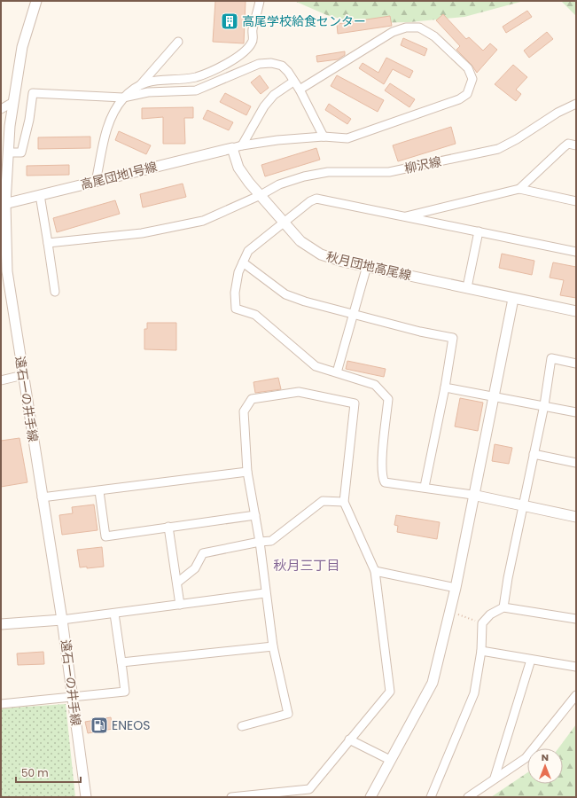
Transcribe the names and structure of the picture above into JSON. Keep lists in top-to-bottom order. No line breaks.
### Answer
{"streets":{"street":["柳沢線","高尾団地1号線","秋月団地高尾線","遠石一の井手線"]},"crossings":[["柳沢線","秋月団地高尾線"],["高尾団地1号線","秋月団地高尾線"],["高尾団地1号線","遠石一の井手線"]],"districts":["秋月三丁目"],"places":{"building":["高尾学校給食センター"],"fuel station":["ENEOS"]},"scale_bar":"50 m","north":"top"}
